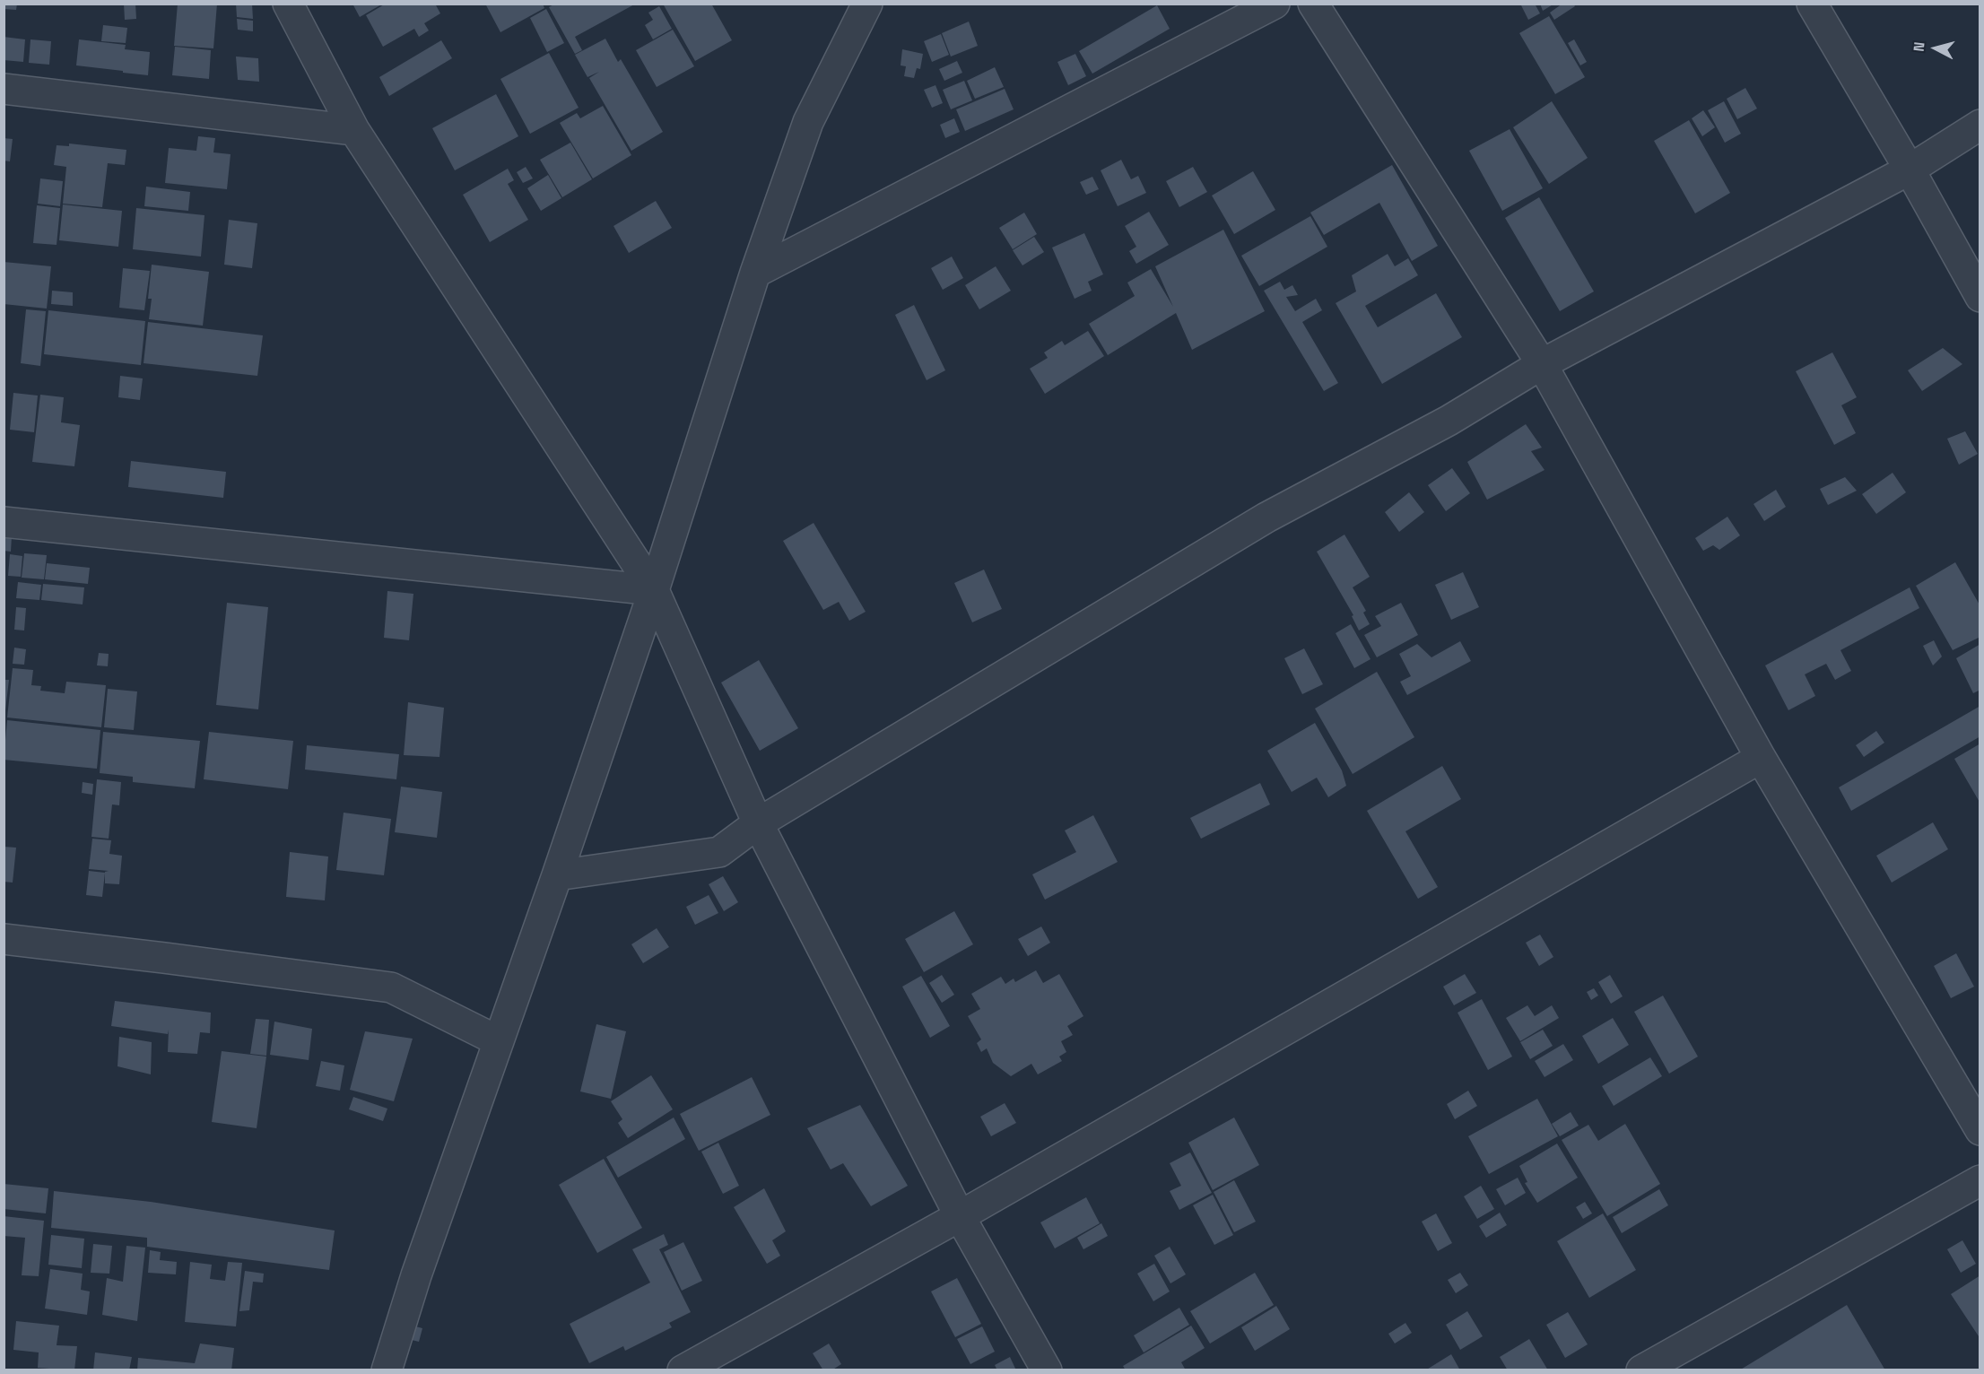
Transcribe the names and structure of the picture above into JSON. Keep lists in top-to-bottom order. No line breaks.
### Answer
{"north":"left"}
